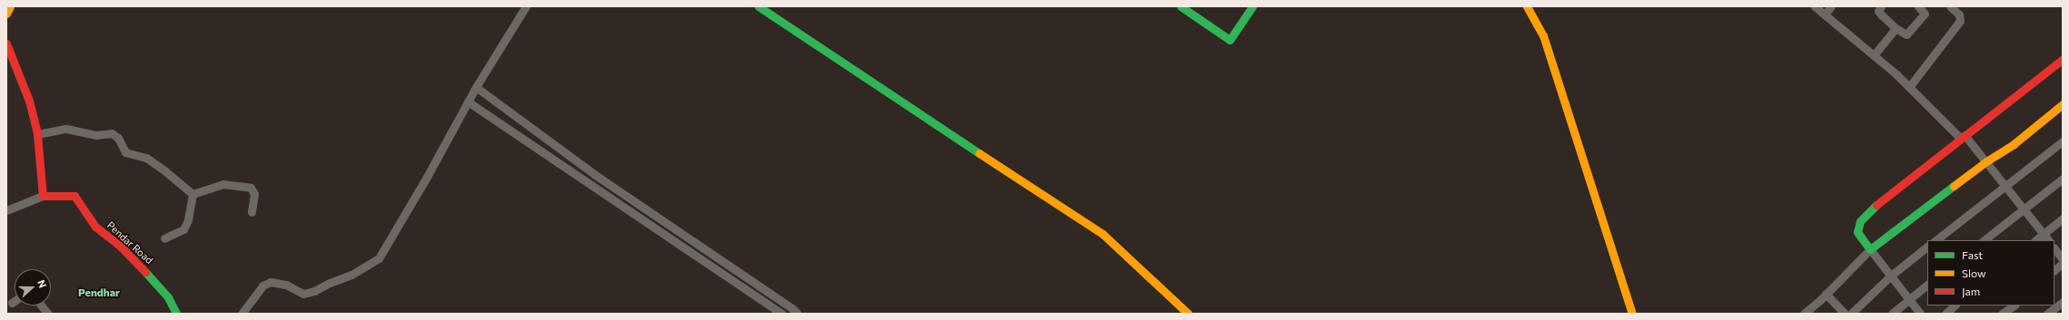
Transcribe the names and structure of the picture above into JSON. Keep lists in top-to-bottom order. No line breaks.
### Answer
{"streets":{"street":["Pendar Road"]},"districts":["Pendhar"],"legend":["Fast","Slow","Jam"],"north":"right"}
